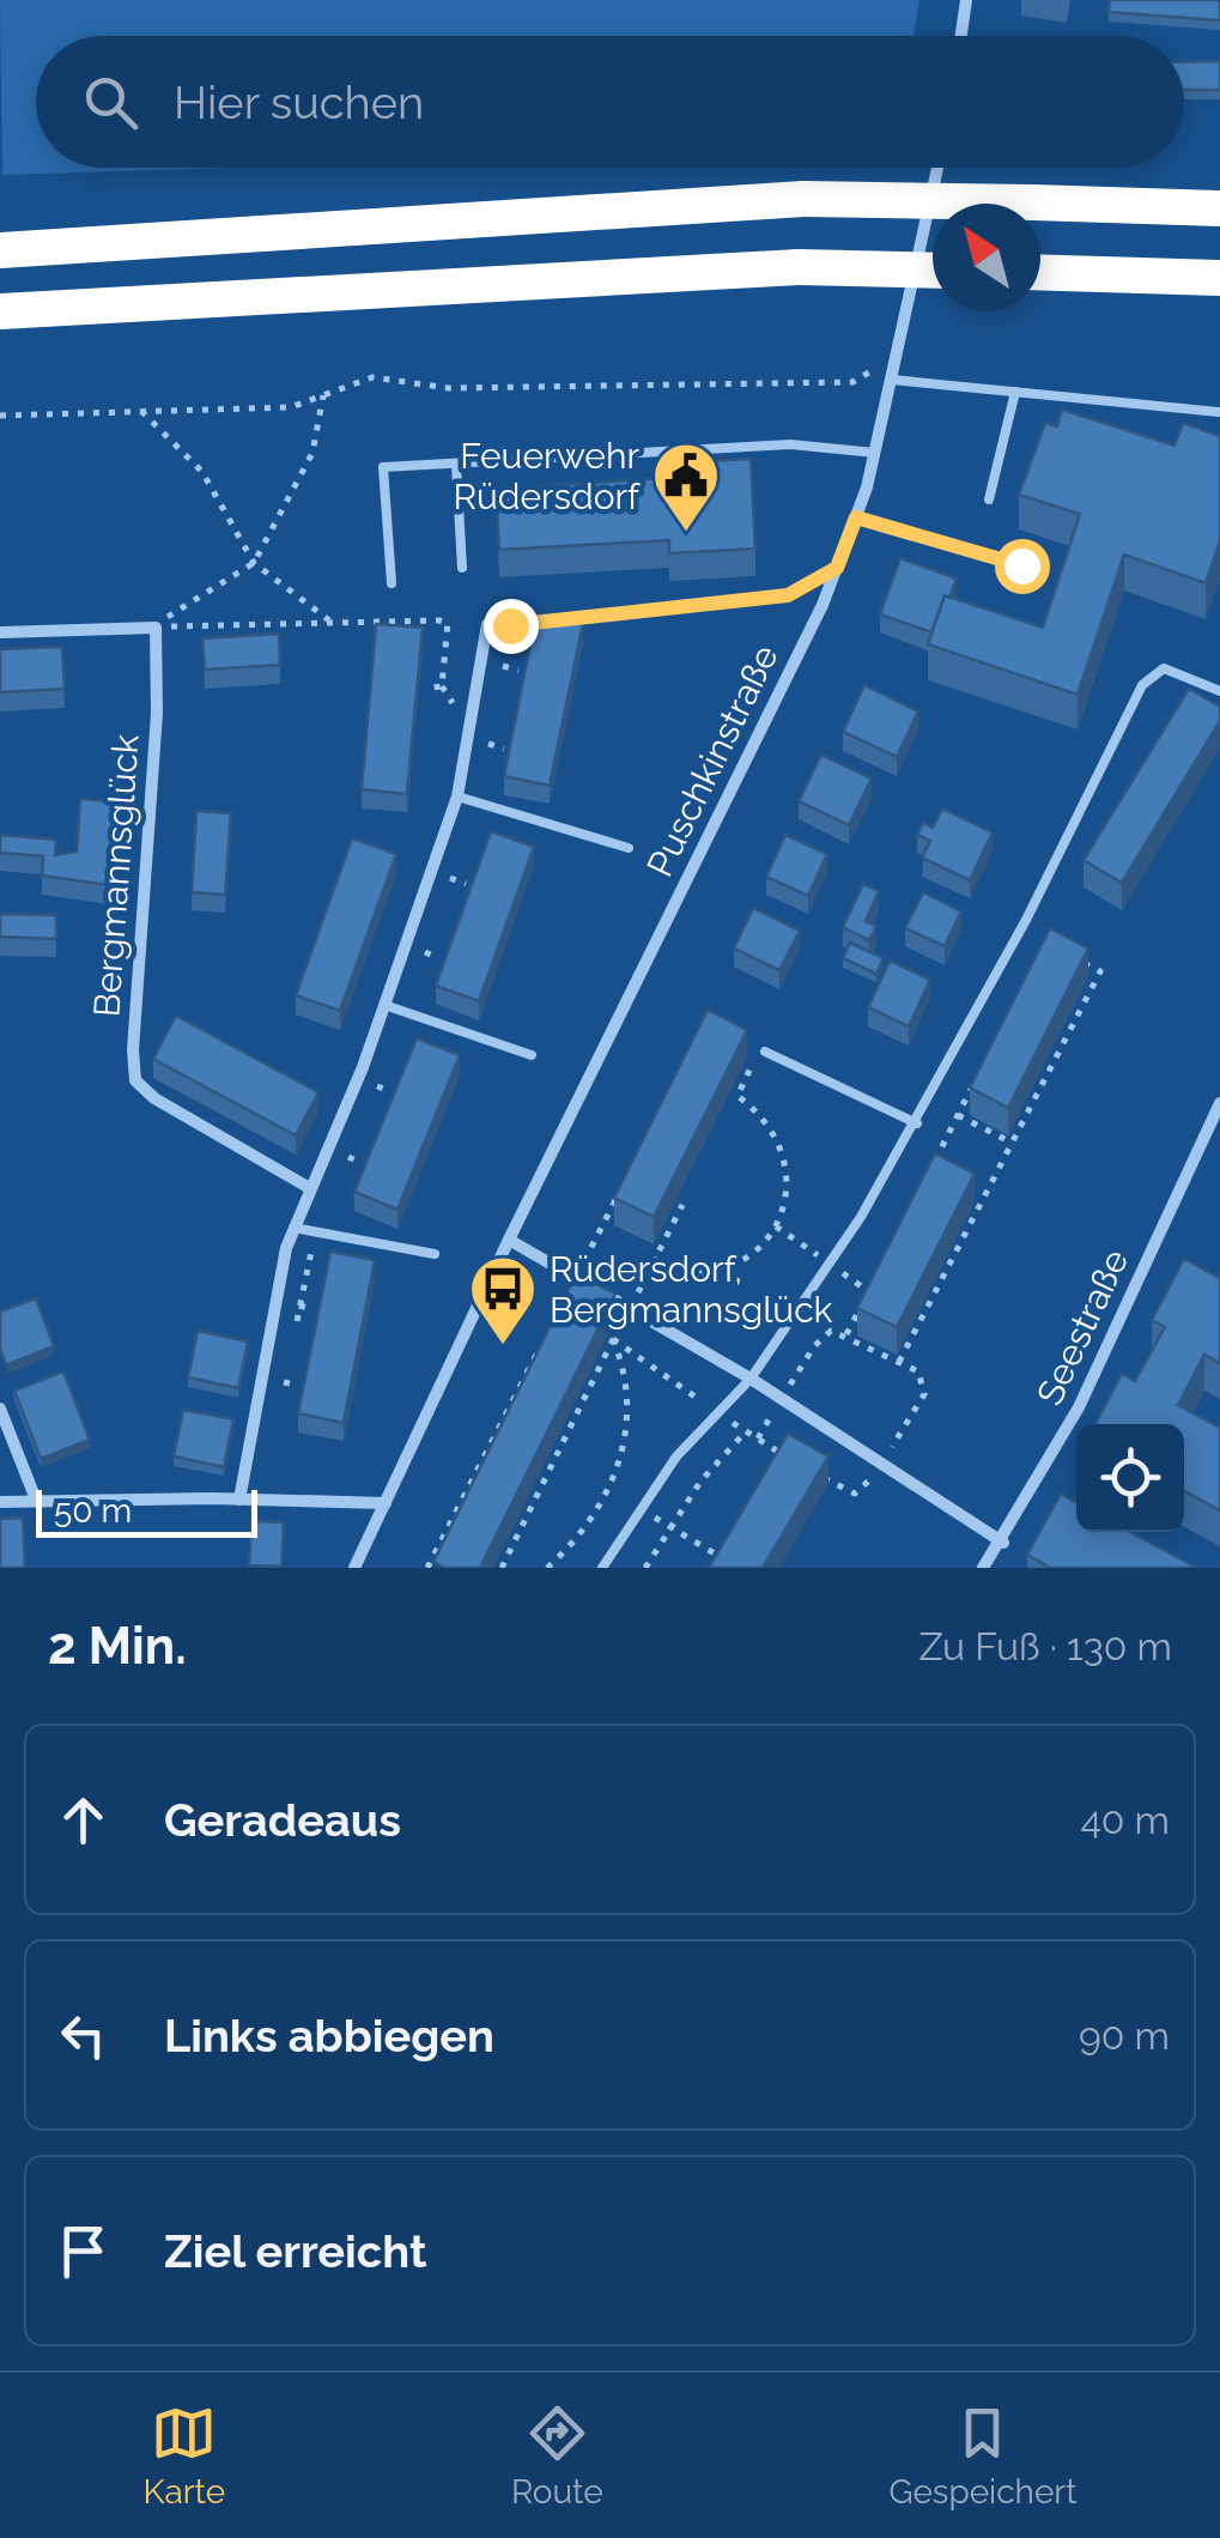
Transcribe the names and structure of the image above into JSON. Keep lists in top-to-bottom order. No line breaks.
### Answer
{"streets":{"street":["Puschkinstraße","Bergmannsglück","Seestraße"]},"places":{"public building":["Feuerwehr Rüdersdorf"],"bus stop":["Rüdersdorf, Bergmannsglück"]},"scale_bar":"50 m","north":"top left","page":{"search":"Hier suchen","scale":"50 m","heading":["2 Min.","Zu Fuß · 130 m"],"list":[["Geradeaus","40 m"],["Links abbiegen","90 m"],"Ziel erreicht"],"nav":["Karte","Route","Gespeichert"]}}
